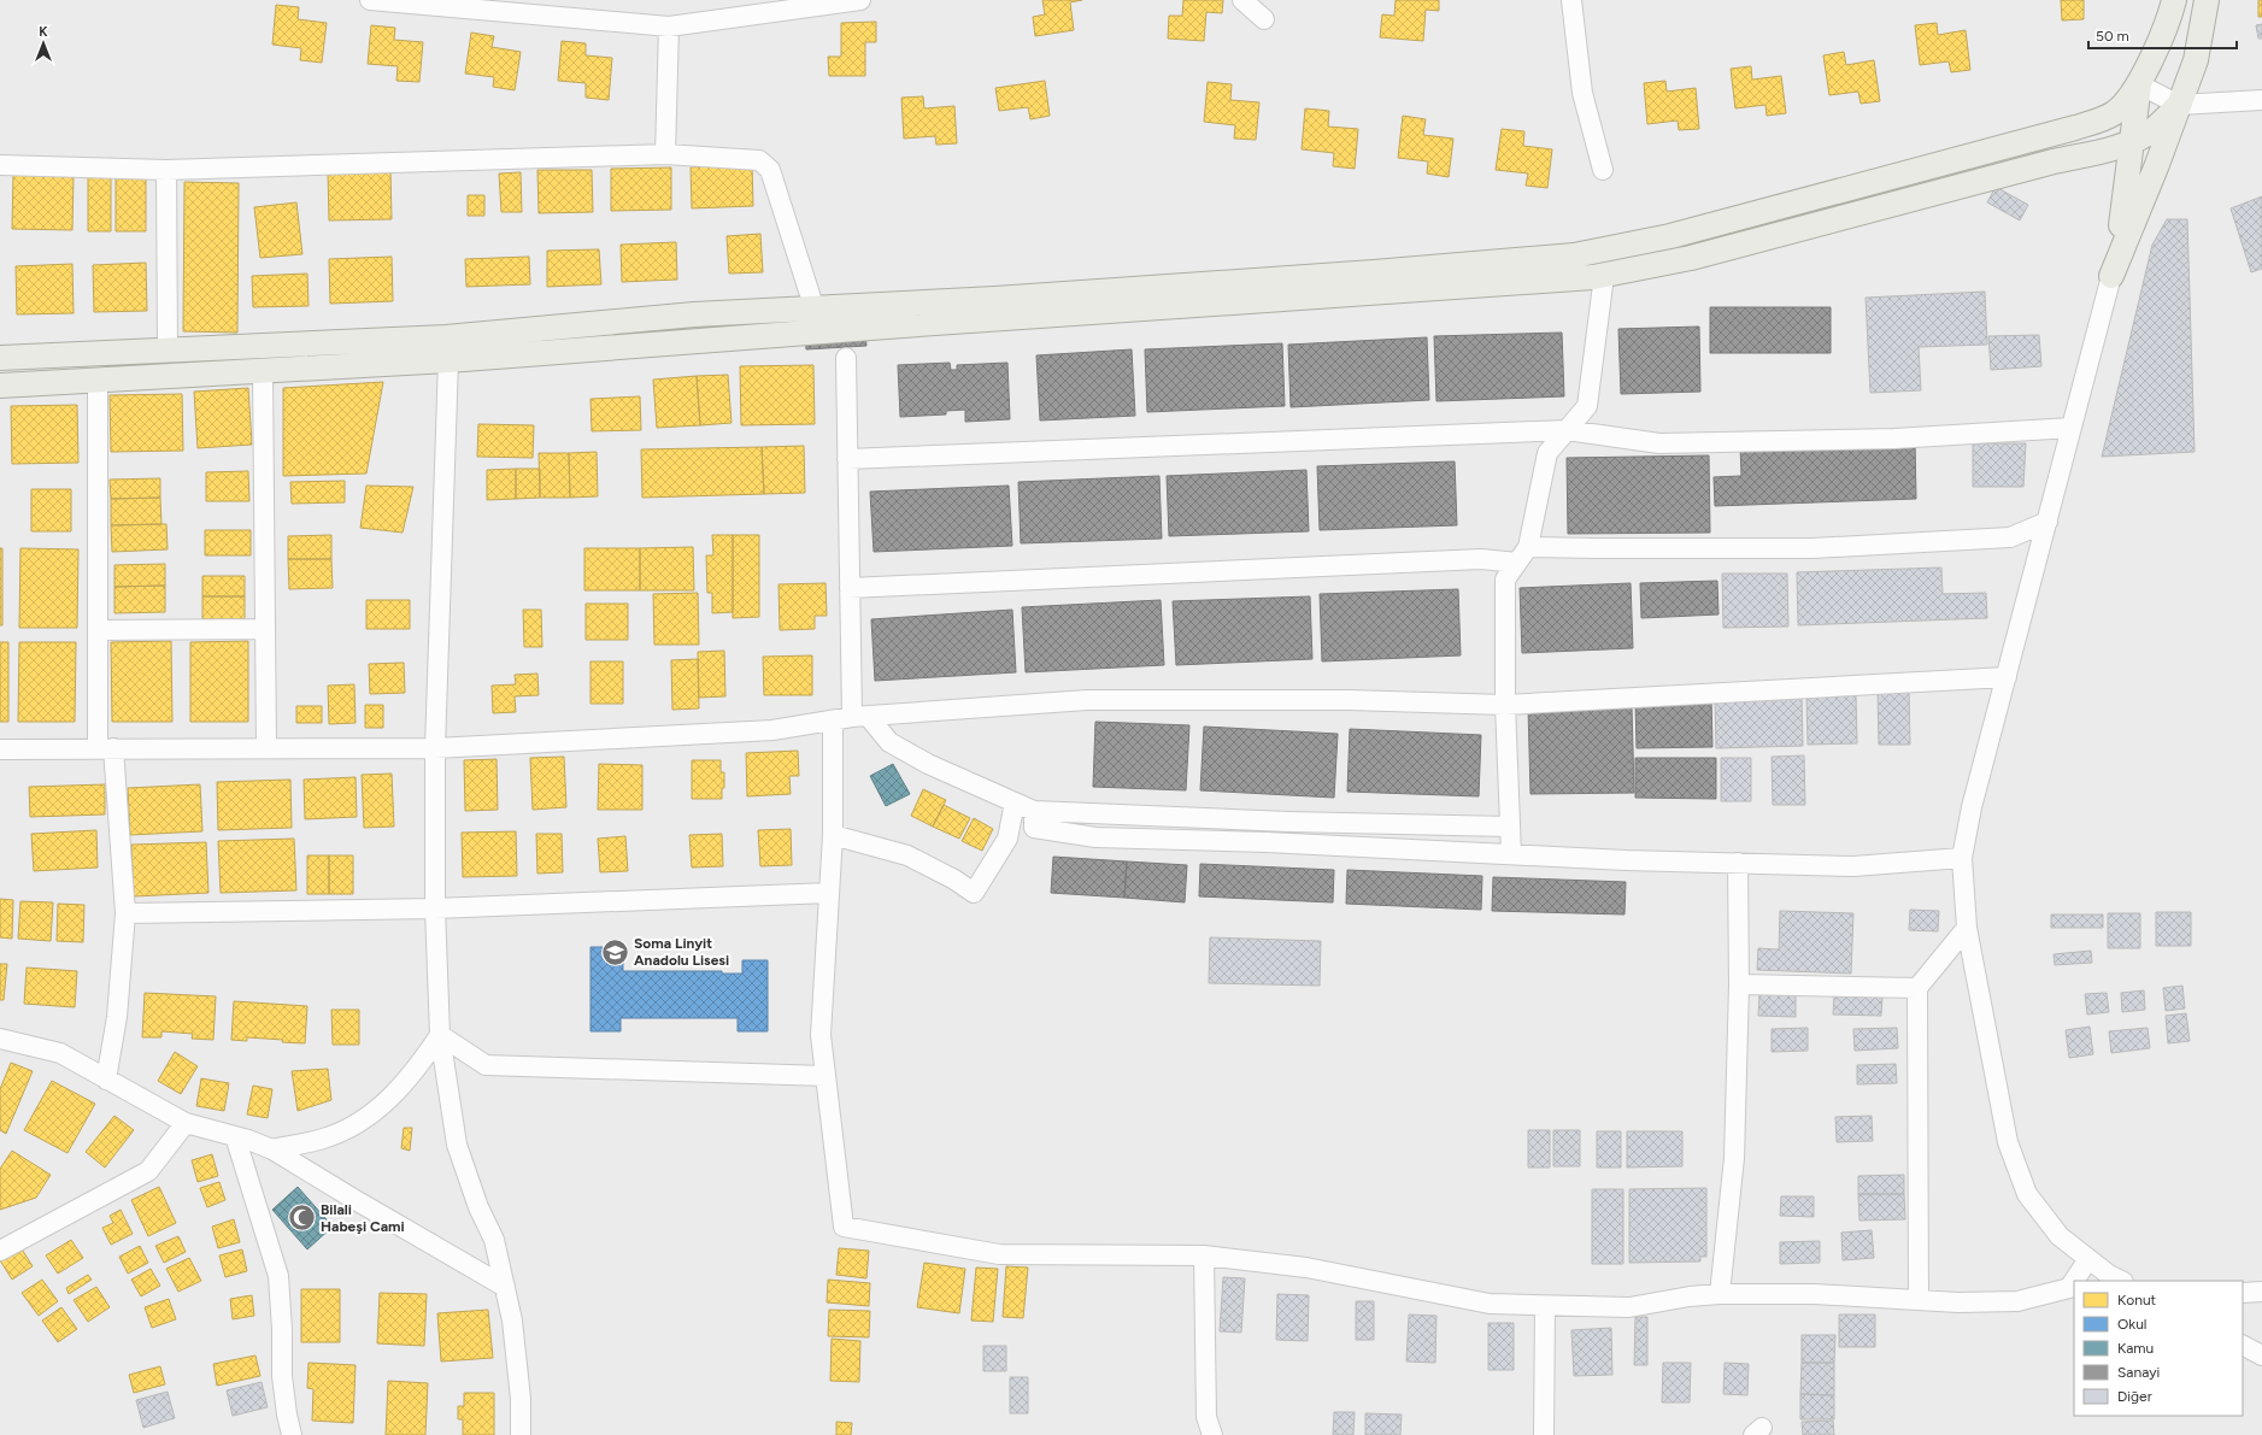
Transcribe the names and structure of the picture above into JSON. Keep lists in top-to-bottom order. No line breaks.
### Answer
{"places":{"school or university":["Soma Linyit Anadolu Lisesi"],"mosque":["Bilali Habeşi Cami"]},"legend":["Konut","Okul","Kamu","Sanayi","Diğer"],"scale_bar":"50 m","north":"top"}
